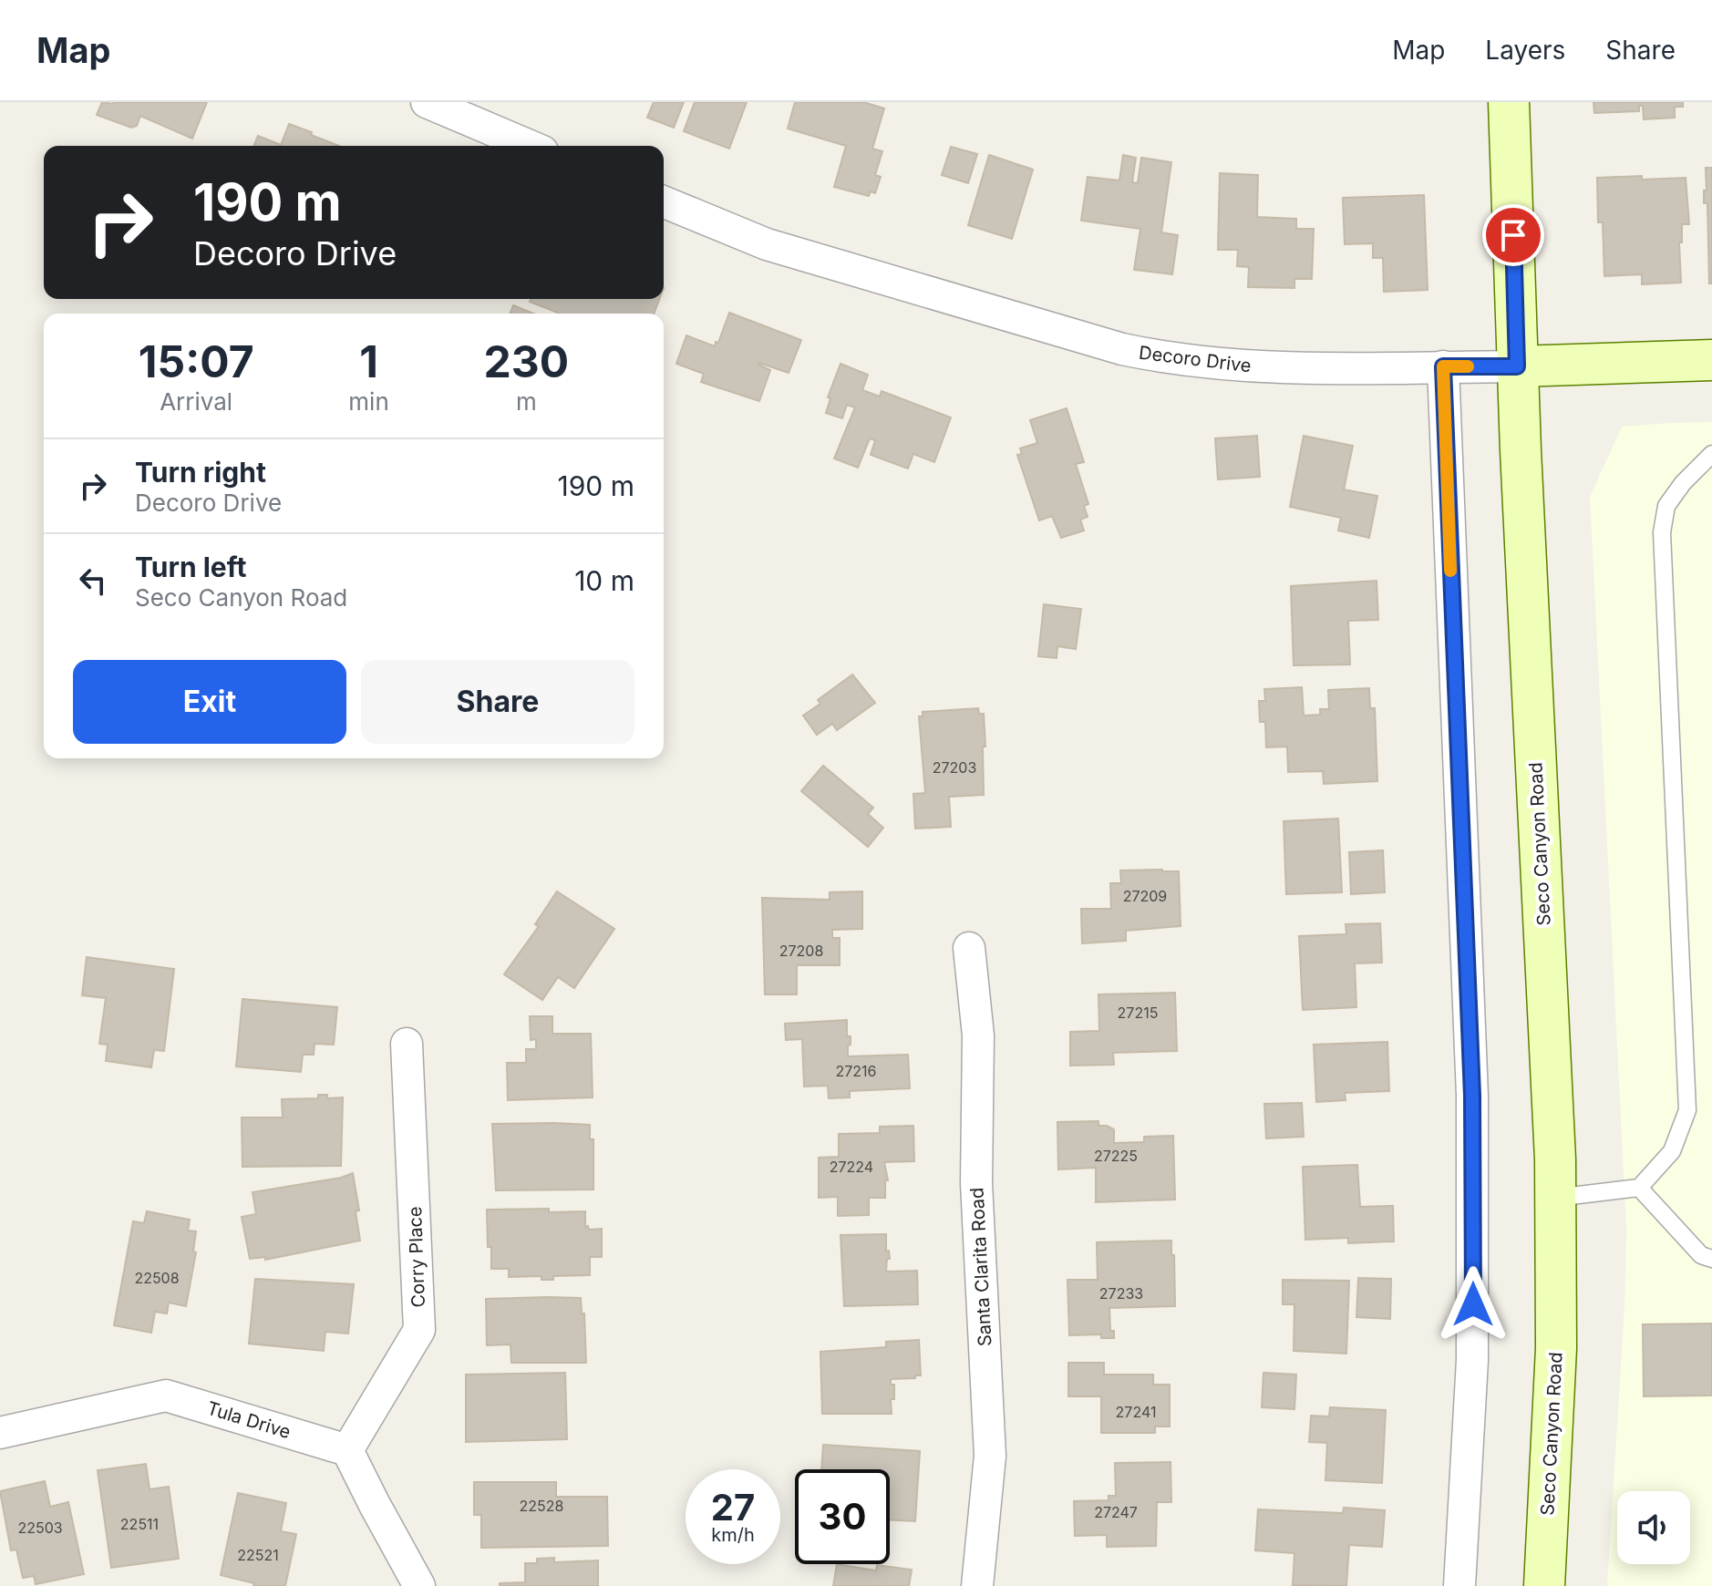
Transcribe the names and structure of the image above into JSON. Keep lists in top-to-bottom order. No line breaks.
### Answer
{"streets":{"main road":["Decoro Drive","Seco Canyon Road"],"street":["Corry Place","Santa Clarita Road","Tula Drive"]},"crossings":[["Decoro Drive","Seco Canyon Road"],["Corry Place","Tula Drive"]],"house_numbers":["27203","27209","27208","27215","27216","27225","27224","22508","27233","27241","22528","27247","22511","22503","22521"],"page":{"header":"Map","nav":["Map","Layers","Share"],"turn":["190 m","Decoro Drive"],"eta":["15:07","Arrival","1","min","230","m"],"list":[{"name":"Turn right","note":"Decoro Drive","value":"190 m"},{"name":"Turn left","note":"Seco Canyon Road","value":"10 m"}],"buttons":["Exit","Share"],"speed":"27 km/h","limit":"30"}}
